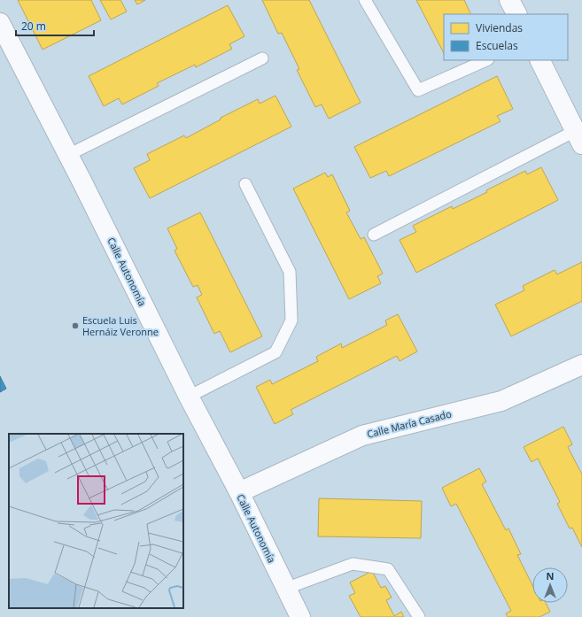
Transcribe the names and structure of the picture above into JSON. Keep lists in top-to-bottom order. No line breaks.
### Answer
{"streets":{"main road":["Calle Autonomía","Calle María Casado"]},"crossings":[["Calle Autonomía","Calle María Casado"]],"places":["Escuela Luis Hernáiz Veronne"],"legend":["Viviendas","Escuelas"],"scale_bar":"20 m","north":"top"}
